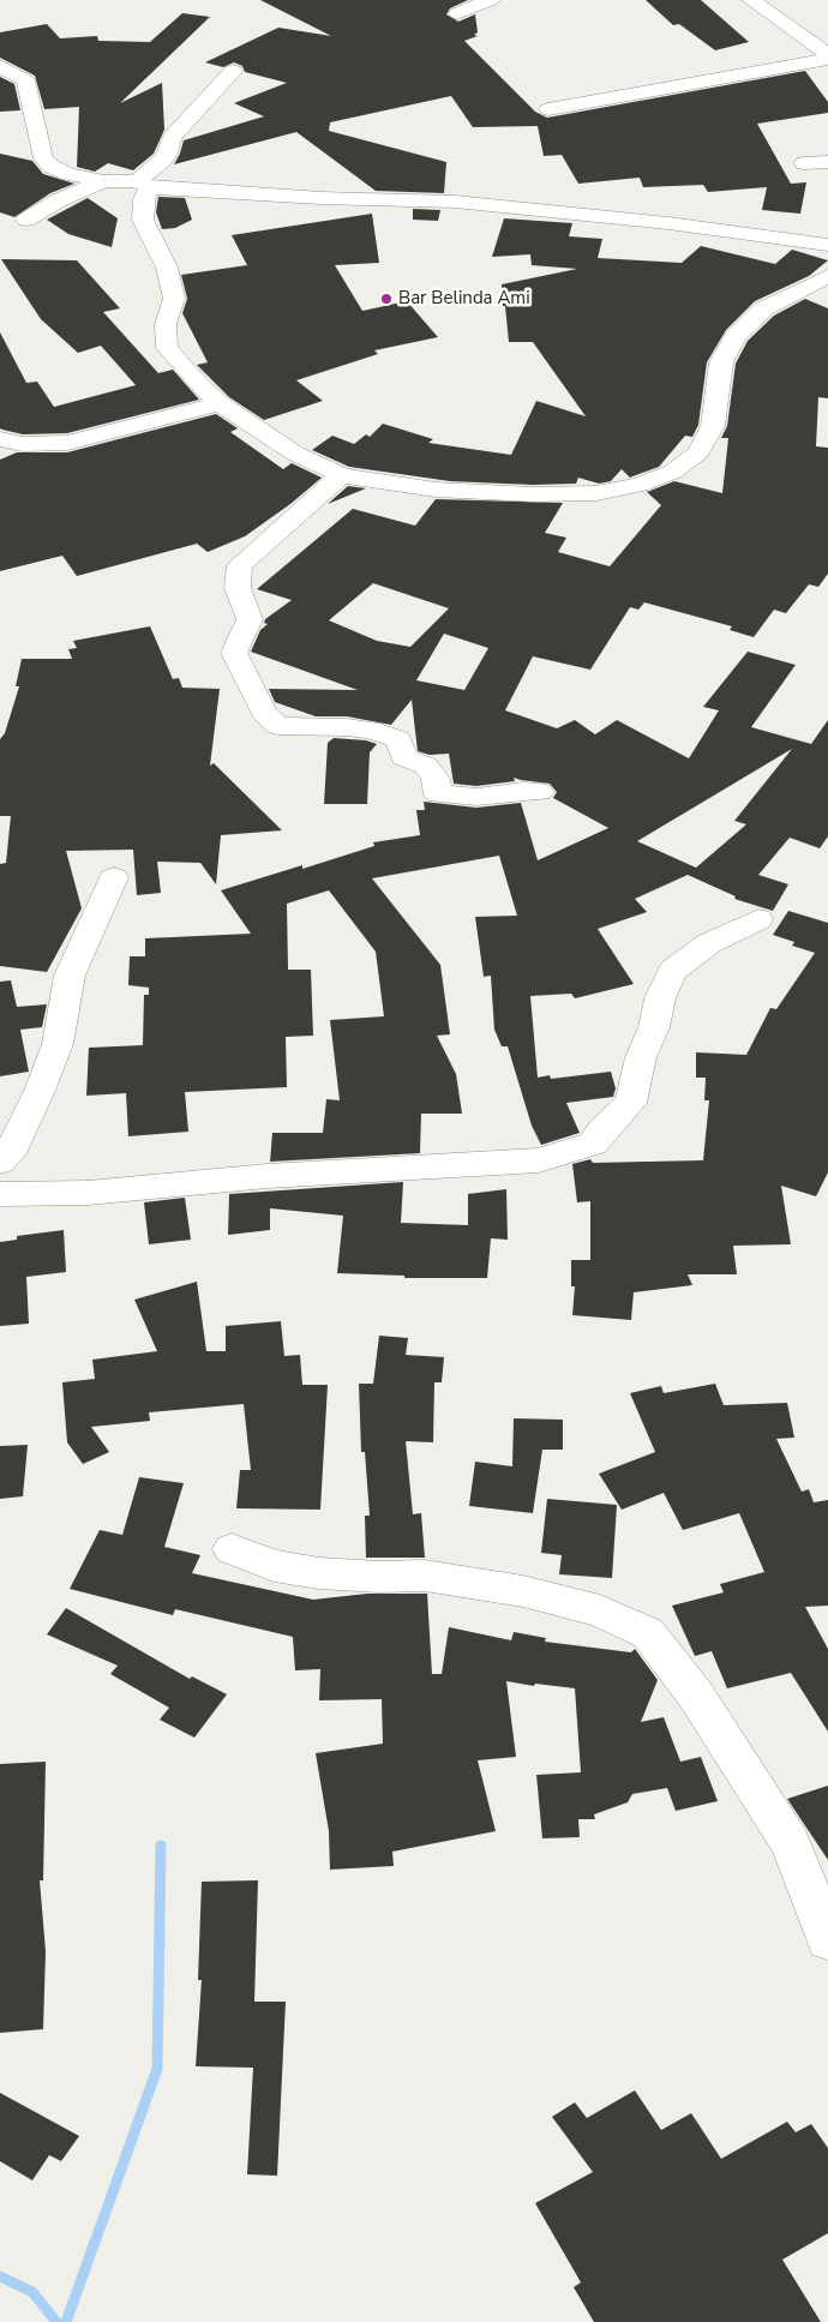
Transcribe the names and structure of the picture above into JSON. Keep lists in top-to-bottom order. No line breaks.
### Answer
{"places":["Bar Belinda Ami"]}
